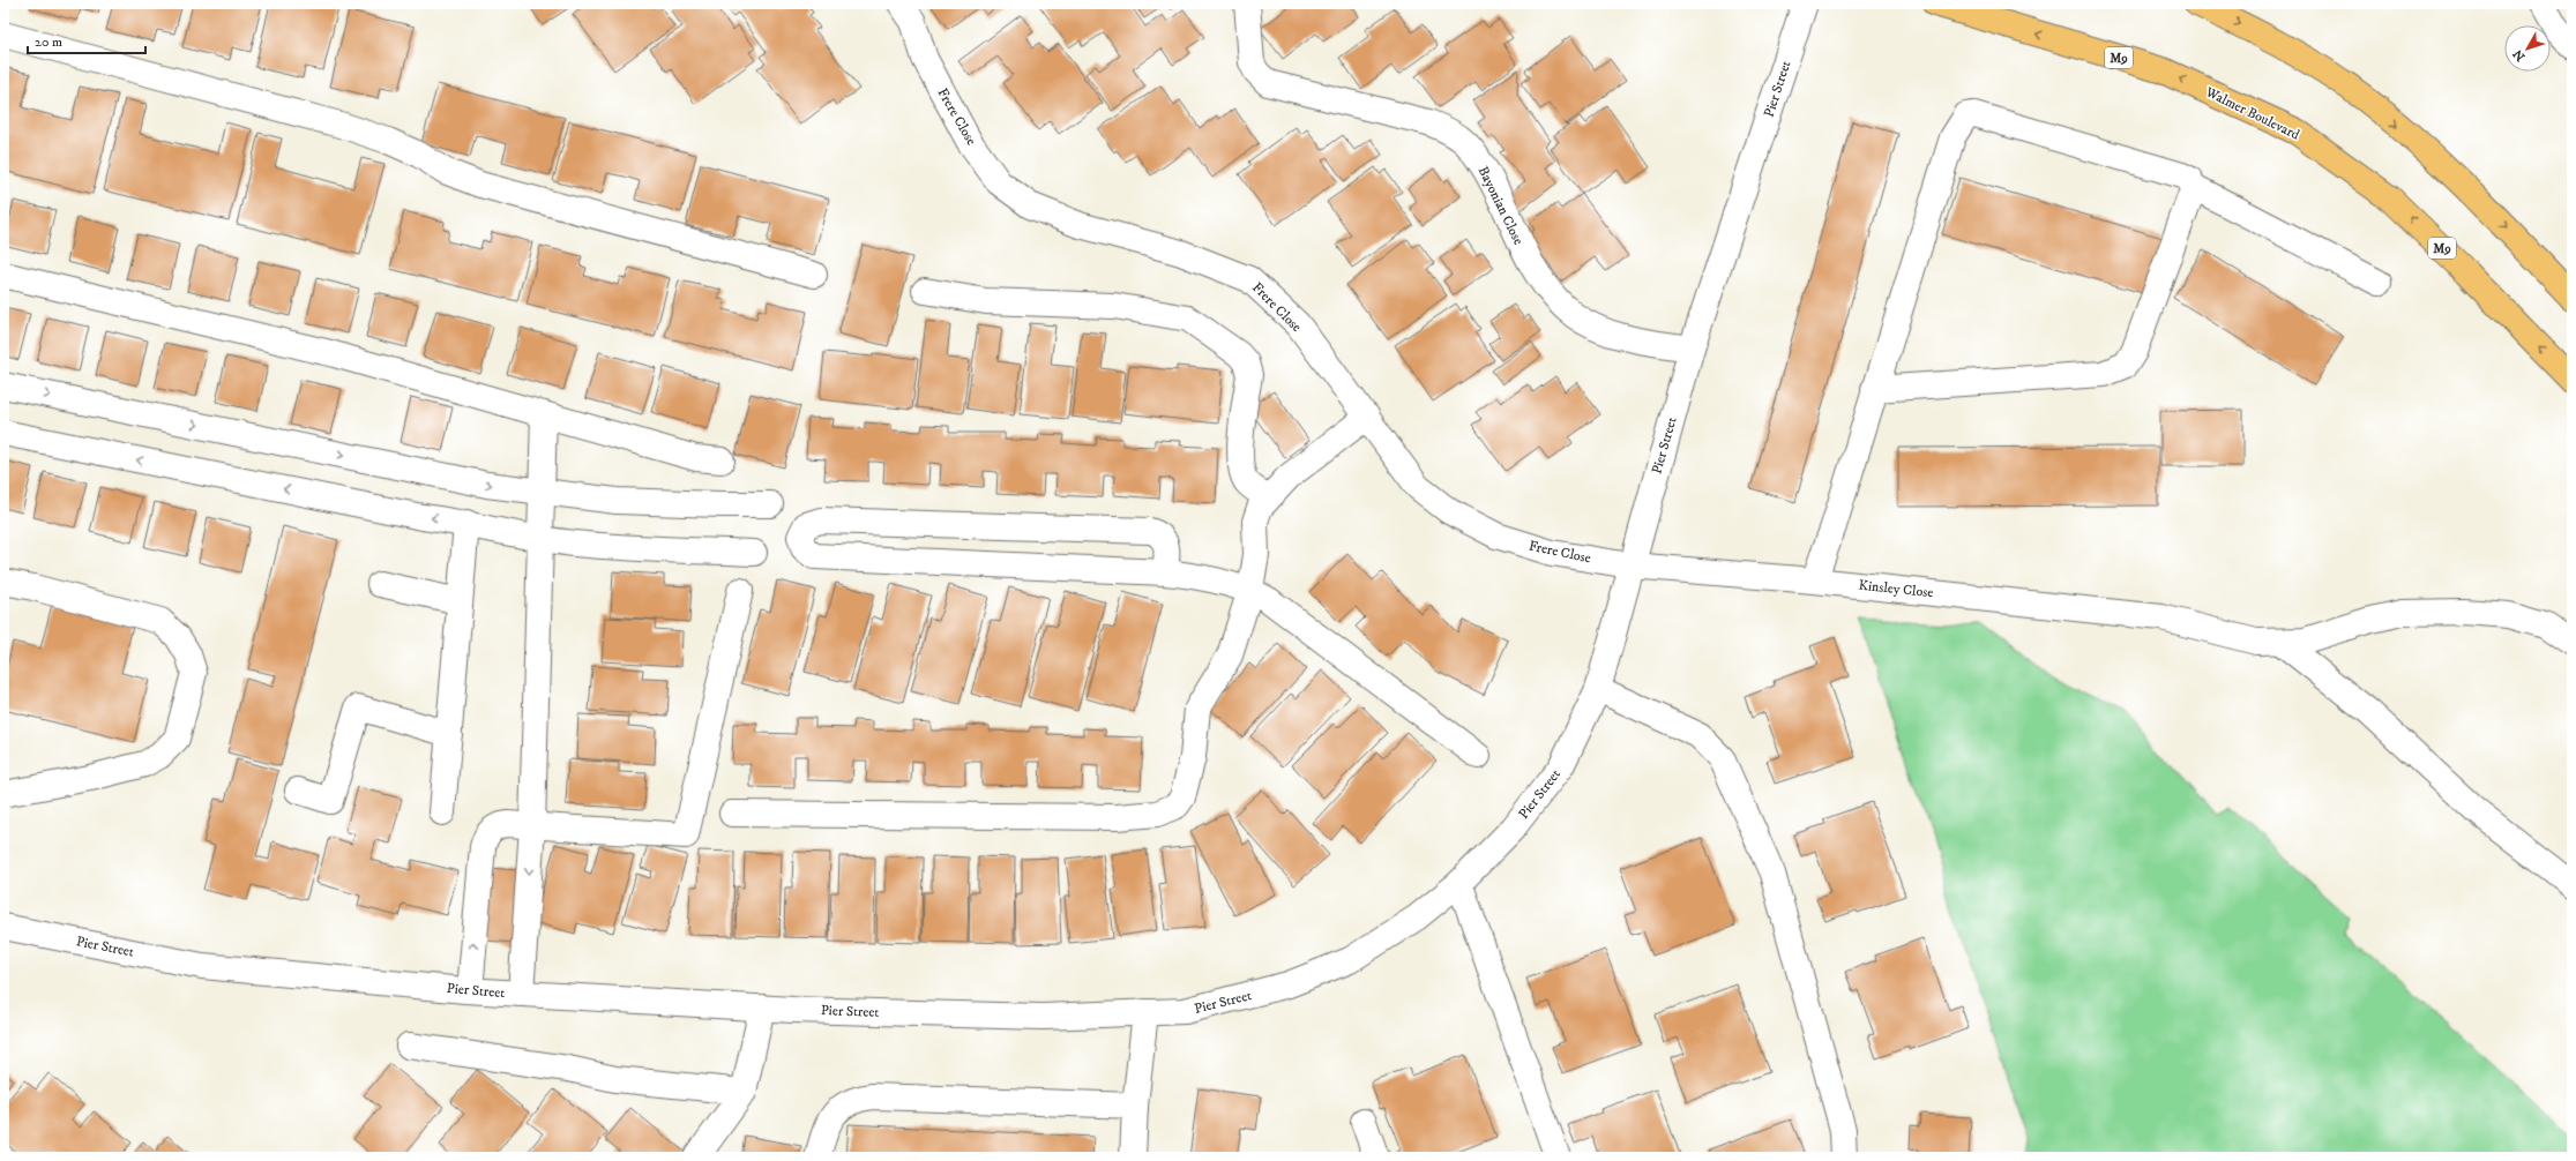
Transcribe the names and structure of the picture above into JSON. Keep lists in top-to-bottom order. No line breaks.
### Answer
{"streets":{"main road":["M9","Walmer Boulevard"],"street":["Pier Street","Frere Close","Bayonian Close","Kinsley Close"]},"crossings":[["Pier Street","Frere Close"],["Pier Street","Bayonian Close"],["Pier Street","Kinsley Close"],["Frere Close","Kinsley Close"]],"scale_bar":"20 m","north":"bottom left"}
